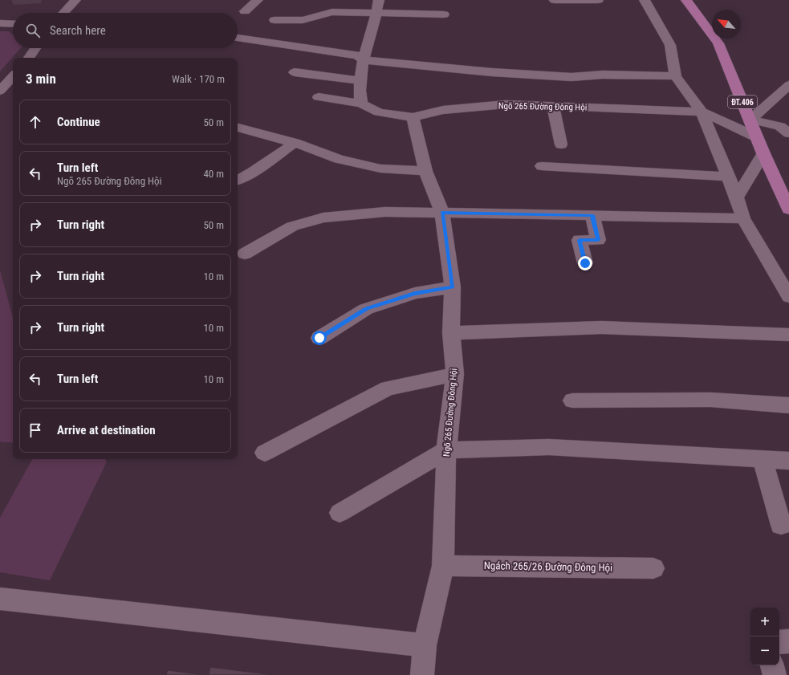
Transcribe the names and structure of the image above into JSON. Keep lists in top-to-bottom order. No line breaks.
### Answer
{"streets":{"main road":["ĐT.406"],"street":["Ngõ 265 Đường Đông Hội","Ngách 265/26 Đường Đông Hội"]},"crossings":[["Ngõ 265 Đường Đông Hội","Ngách 265/26 Đường Đông Hội"]],"north":"top left","page":{"search":"Search here","heading":["3 min","Walk · 170 m"],"list":[["Continue","50 m"],["Turn left","Ngõ 265 Đường Đông Hội","40 m"],["Turn right","50 m"],["Turn right","10 m"],["Turn right","10 m"],["Turn left","10 m"],"Arrive at destination"],"map_buttons":["+","−"]}}
